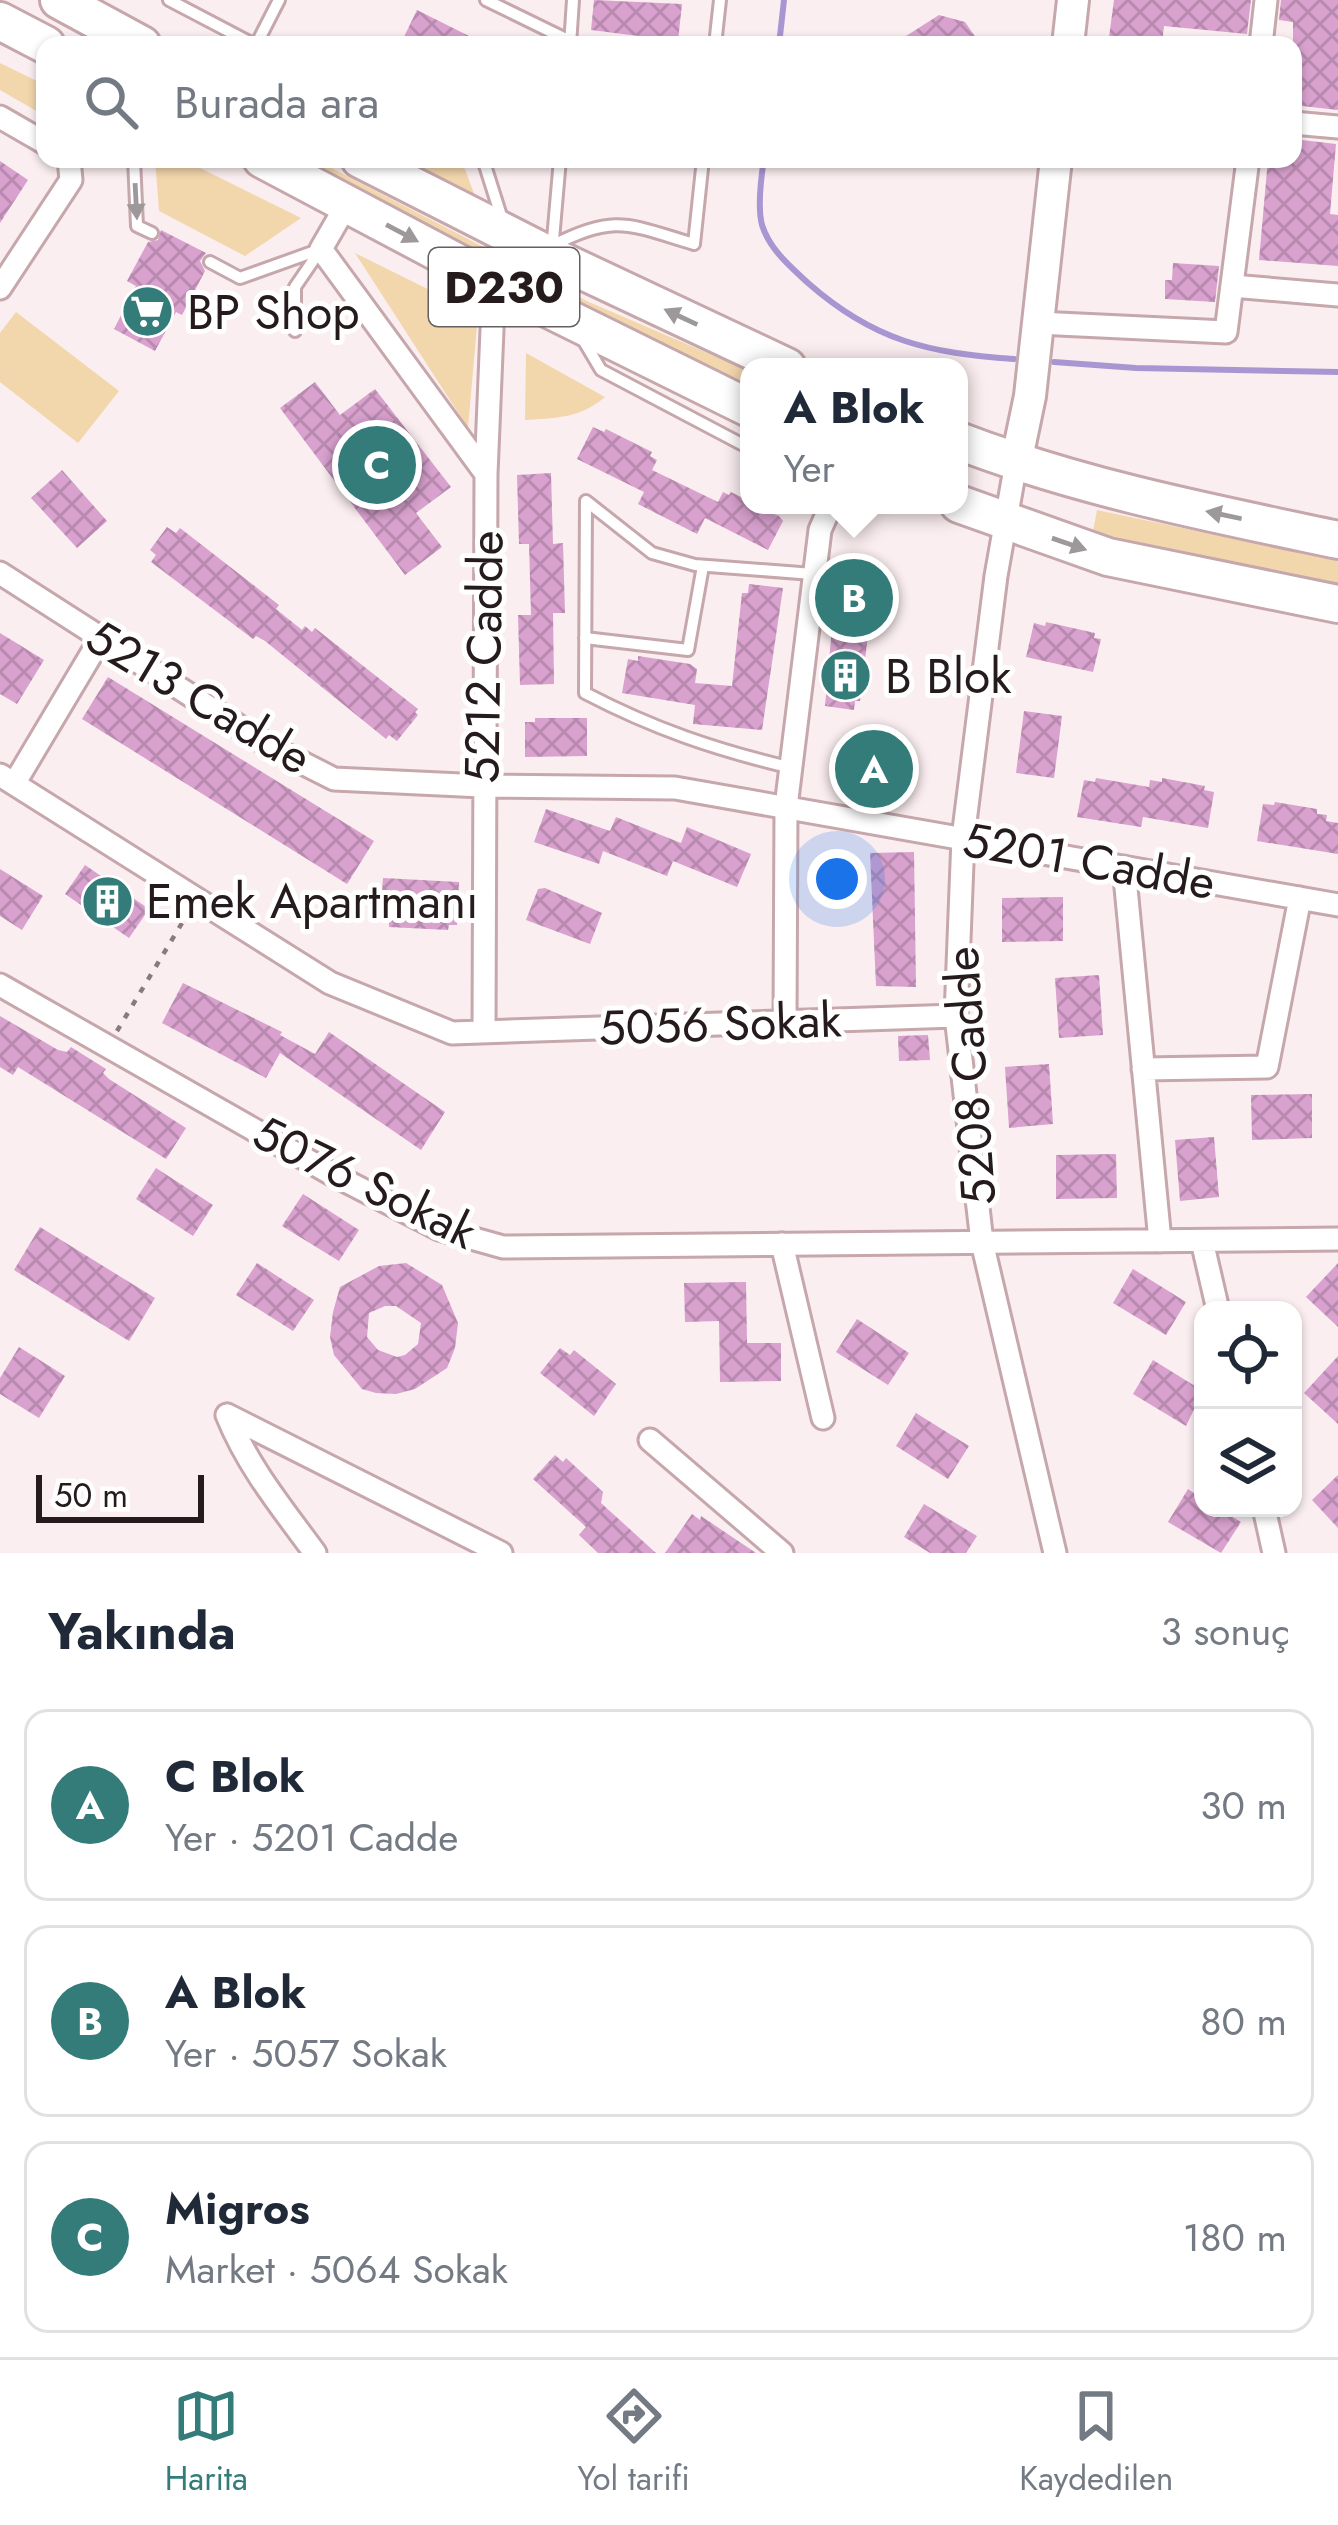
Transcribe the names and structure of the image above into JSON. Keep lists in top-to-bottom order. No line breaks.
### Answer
{"streets":{"highway":["D230"],"street":["5212 Cadde","5213 Cadde","5201 Cadde","5056 Sokak","5208 Cadde","5076 Sokak"]},"crossings":[["D230","5212 Cadde"],["5212 Cadde","5213 Cadde"],["5212 Cadde","5201 Cadde"],["5212 Cadde","5056 Sokak"],["5213 Cadde","5201 Cadde"],["5201 Cadde","5208 Cadde"],["5056 Sokak","5208 Cadde"],["5208 Cadde","5076 Sokak"]],"places":{"supermarket":["BP Shop"],"building":["B Blok","Emek Apartmanı"]},"scale_bar":"50 m","page":{"search":"Burada ara","popup":["A Blok","Yer"],"pins":["C","B","A"],"scale":"50 m","heading":["Yakında","3 sonuç"],"list":[{"mark":"A","name":"C Blok","note":"Yer · 5201 Cadde","value":"30 m"},{"mark":"B","name":"A Blok","note":"Yer · 5057 Sokak","value":"80 m"},{"mark":"C","name":"Migros","note":"Market · 5064 Sokak","value":"180 m"}],"nav":["Harita","Yol tarifi","Kaydedilen"]}}
